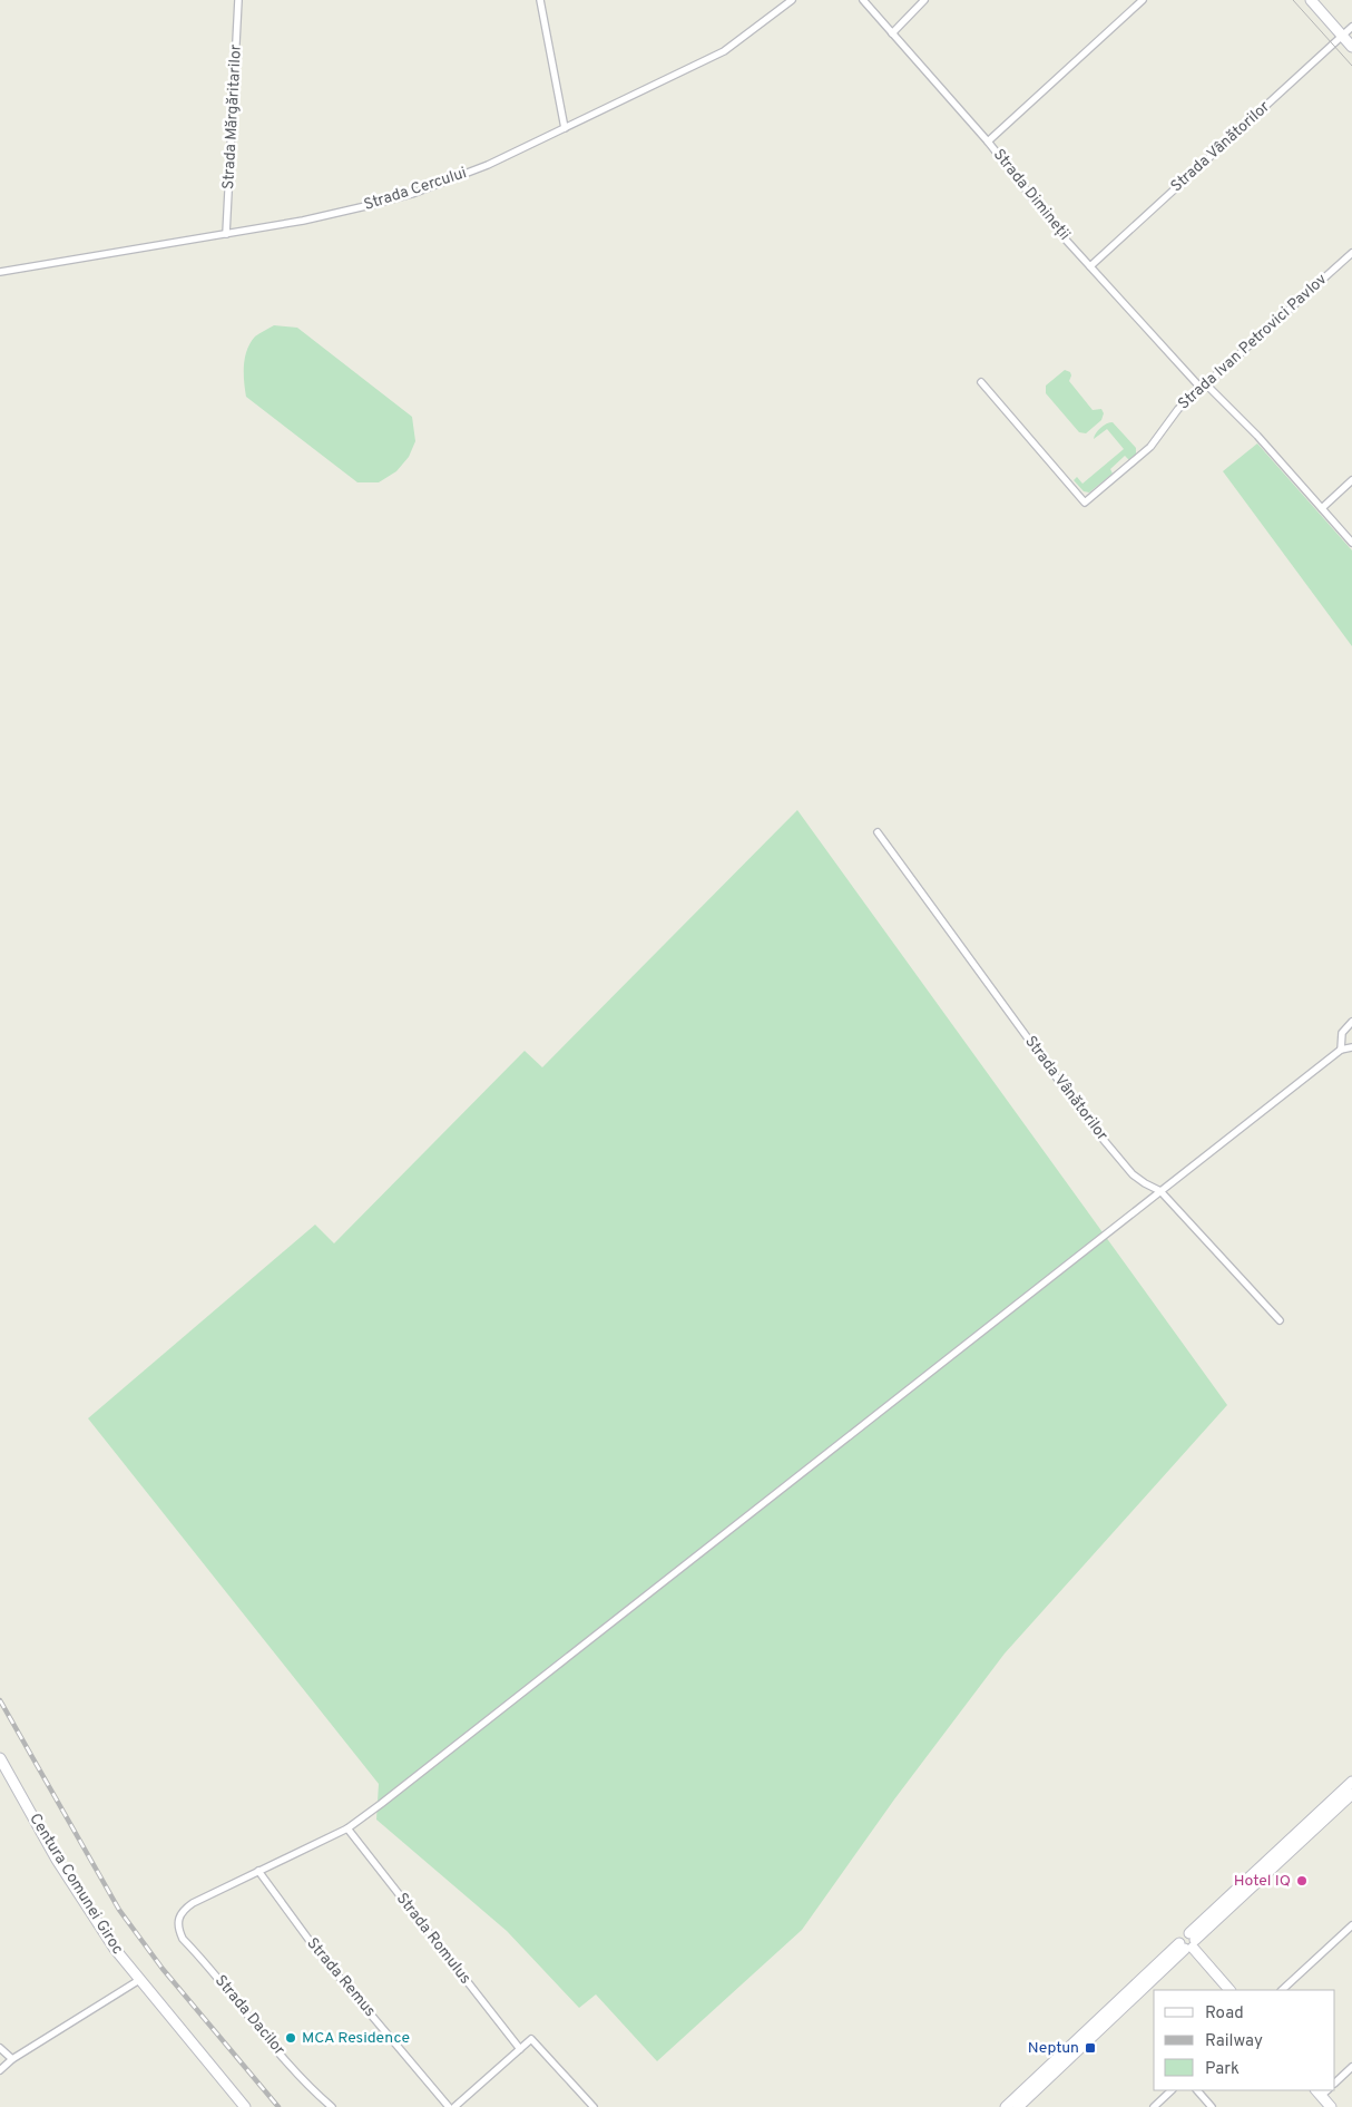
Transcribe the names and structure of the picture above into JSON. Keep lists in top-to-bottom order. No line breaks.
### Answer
{"streets":{"main road":["Centura Comunei Giroc"],"street":["Strada Mărgăritarilor","Strada Vânătorilor","Strada Cercului","Strada Dimineții","Strada Ivan Petrovici Pavlov","Strada Romulus","Strada Remus","Strada Dacilor"]},"crossings":[["Strada Mărgăritarilor","Strada Cercului"],["Strada Vânătorilor","Strada Dimineții"],["Strada Dimineții","Strada Ivan Petrovici Pavlov"],["Strada Remus","Strada Dacilor"]],"places":{"other":["Hotel IQ","MCA Residence"],"transit":["Neptun"]},"legend":["Road","Railway","Park"]}
